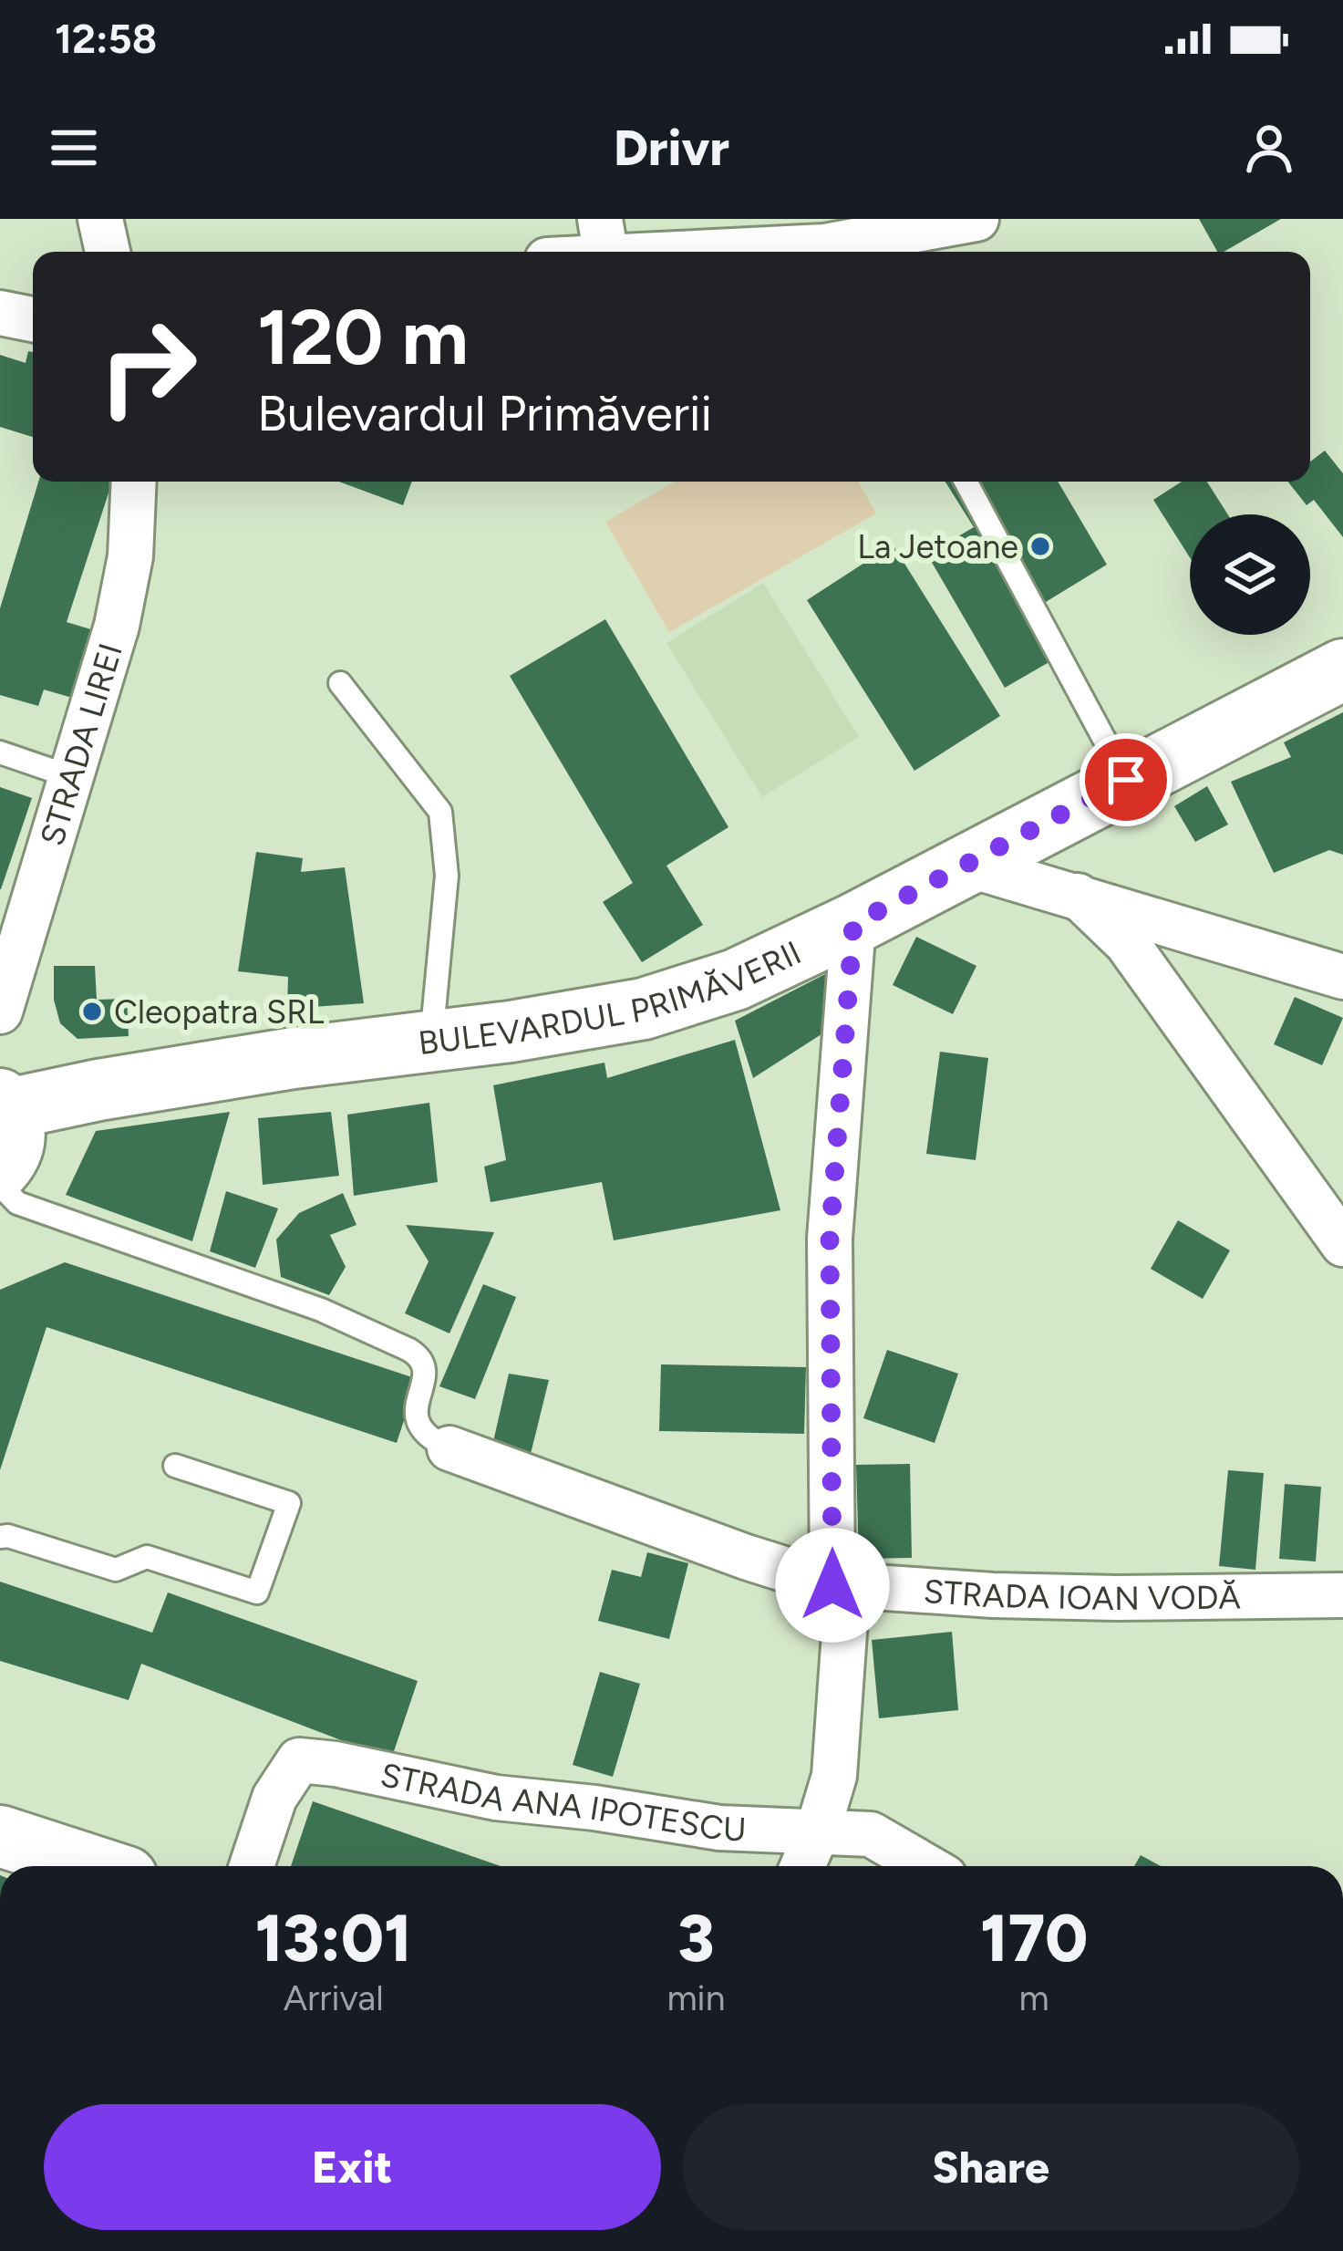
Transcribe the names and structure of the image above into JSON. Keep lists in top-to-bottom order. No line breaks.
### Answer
{"streets":{"main road":["BULEVARDUL PRIMĂVERII"],"street":["STRADA LIREI","STRADA IOAN VODĂ","STRADA ANA IPOTESCU"]},"places":["La Jetoane","Cleopatra SRL"],"page":{"status":"12:58","header":"Drivr","turn":["120 m","Bulevardul Primăverii"],"eta":["13:01","Arrival","3","min","170","m"],"buttons":["Exit","Share"]}}
